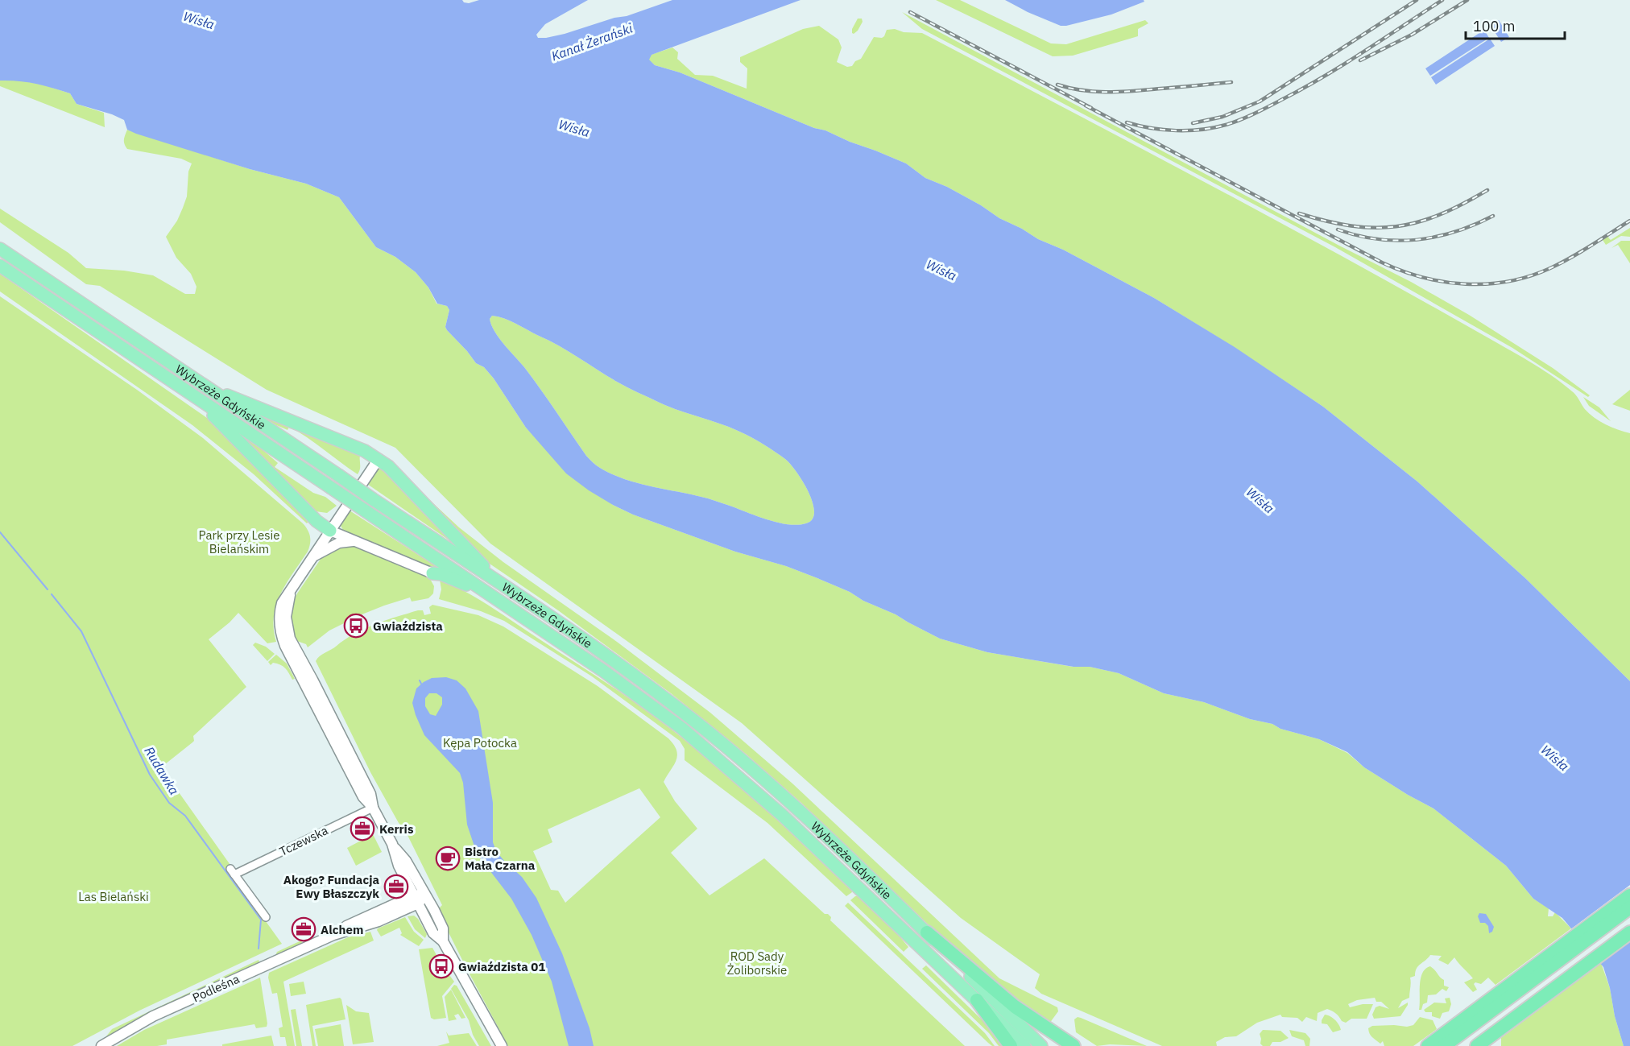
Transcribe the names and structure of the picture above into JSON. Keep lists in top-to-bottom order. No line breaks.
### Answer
{"streets":{"highway":["Wybrzeże Gdyńskie"],"street":["Tczewska","Podleśna"]},"water":["Wisła","Kanał Żerański","Rudawka"],"parks":["Park przy Lesie Bielańskim","Kępa Potocka","Las Bielański","ROD Sady Żoliborskie"],"places":{"bus stop":["Gwiaździsta","Gwiaździsta 01"],"office":["Kerris","Akogo? Fundacja Ewy Błaszczyk","Alchem"],"cafe":["Bistro Mała Czarna"]},"scale_bar":"100 m"}
